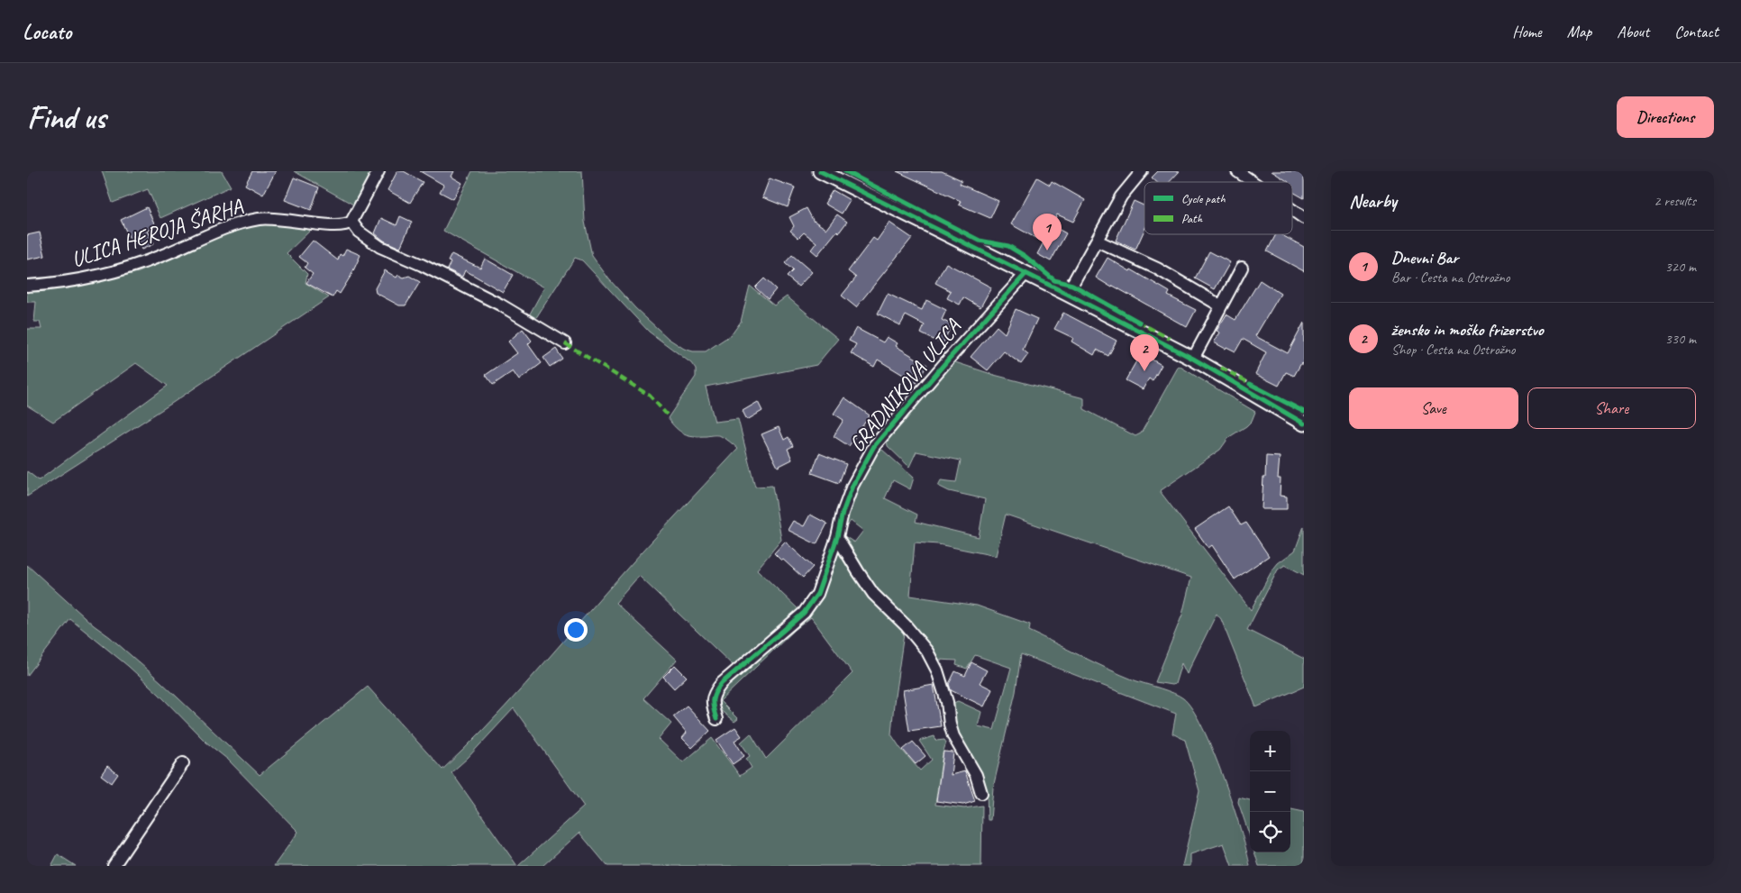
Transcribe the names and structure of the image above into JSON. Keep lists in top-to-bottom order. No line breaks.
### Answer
{"streets":{"street":["ULICA HEROJA ŠARHA","GRADNIKOVA ULICA"]},"legend":["Cycle path","Path"],"page":{"header":"Locato","nav":["Home","Map","About","Contact"],"buttons":["Directions",["Save","Share"]],"title":"Find us","heading":["Nearby","2 results"],"pins":["1","2"],"list":[{"mark":"1","name":"Dnevni Bar","note":"Bar · Cesta na Ostrožno","value":"320 m"},{"mark":"2","name":"žensko in moško frizerstvo","note":"Shop · Cesta na Ostrožno","value":"330 m"}],"map_buttons":["+","−"]}}
